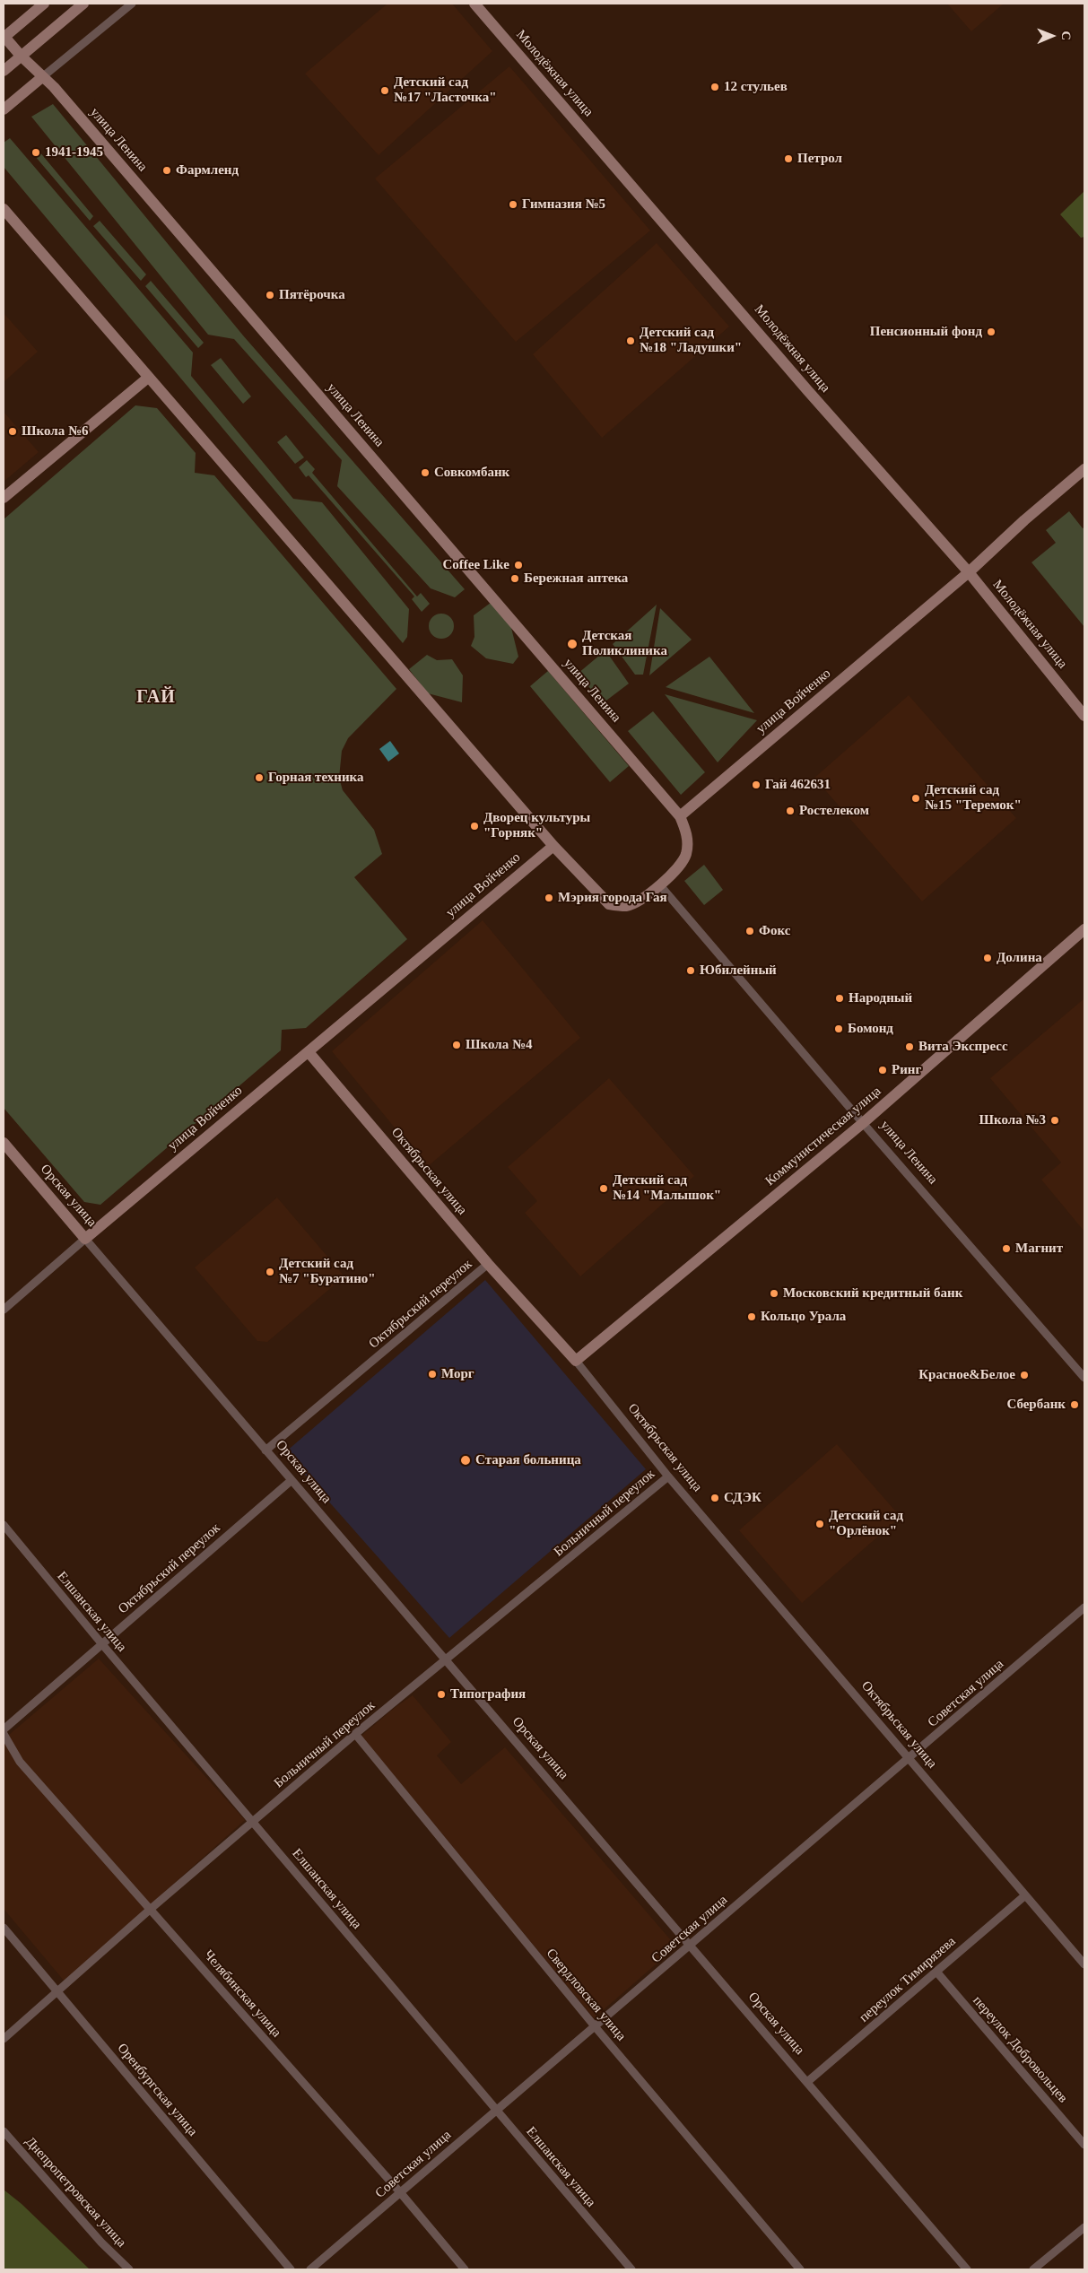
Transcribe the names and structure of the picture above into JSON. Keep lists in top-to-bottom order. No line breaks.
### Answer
{"streets":{"main road":["Молодёжная улица","улица Ленина","улица Войченко","Коммунистическая улица","Октябрьская улица","Орская улица"],"street":["Октябрьский переулок","Больничный переулок","Елшанская улица","Советская улица","переулок Тимирязева","Челябинская улица","Свердловская улица","переулок Добровольцев","Оренбургская улица","Днепропетровская улица"]},"crossings":[["Молодёжная улица","улица Войченко"],["улица Ленина","улица Войченко"],["улица Ленина","Коммунистическая улица"],["улица Войченко","Октябрьская улица"],["улица Войченко","Орская улица"],["Коммунистическая улица","Октябрьская улица"],["Октябрьская улица","Октябрьский переулок"],["Октябрьская улица","Больничный переулок"],["Октябрьская улица","Советская улица"],["Октябрьская улица","переулок Тимирязева"],["Орская улица","Октябрьский переулок"],["Орская улица","Больничный переулок"],["Орская улица","Советская улица"],["Орская улица","переулок Тимирязева"],["Октябрьский переулок","Елшанская улица"],["Больничный переулок","Елшанская улица"],["Больничный переулок","Челябинская улица"],["Больничный переулок","Свердловская улица"],["Больничный переулок","Оренбургская улица"],["Елшанская улица","Советская улица"],["Советская улица","Челябинская улица"],["Советская улица","Свердловская улица"],["переулок Тимирязева","переулок Добровольцев"]],"districts":["ГАЙ"],"places":["12 стульев","Детский сад №17 \"Ласточка\"","1941-1945","Петрол","Фармленд","Гимназия №5","Пятёрочка","Пенсионный фонд","Детский сад №18 \"Ладушки\"","Школа №6","Совкомбанк","Coffee Like","Бережная аптека","Детская Поликлиника","Горная техника","Гай 462631","Детский сад №15 \"Теремок\"","Ростелеком","Дворец культуры \"Горняк\"","Мэрия города Гая","Фокс","Долина","Юбилейный","Народный","Бомонд","Школа №4","Вита Экспресс","Ринг","Школа №3","Детский сад №14 \"Малышок\"","Магнит","Детский сад №7 \"Буратино\"","Московский кредитный банк","Кольцо Урала","Морг","Красное&Белое","Сбербанк","Старая больница","СДЭК","Детский сад \"Орлёнок\"","Типография"],"north":"right"}
